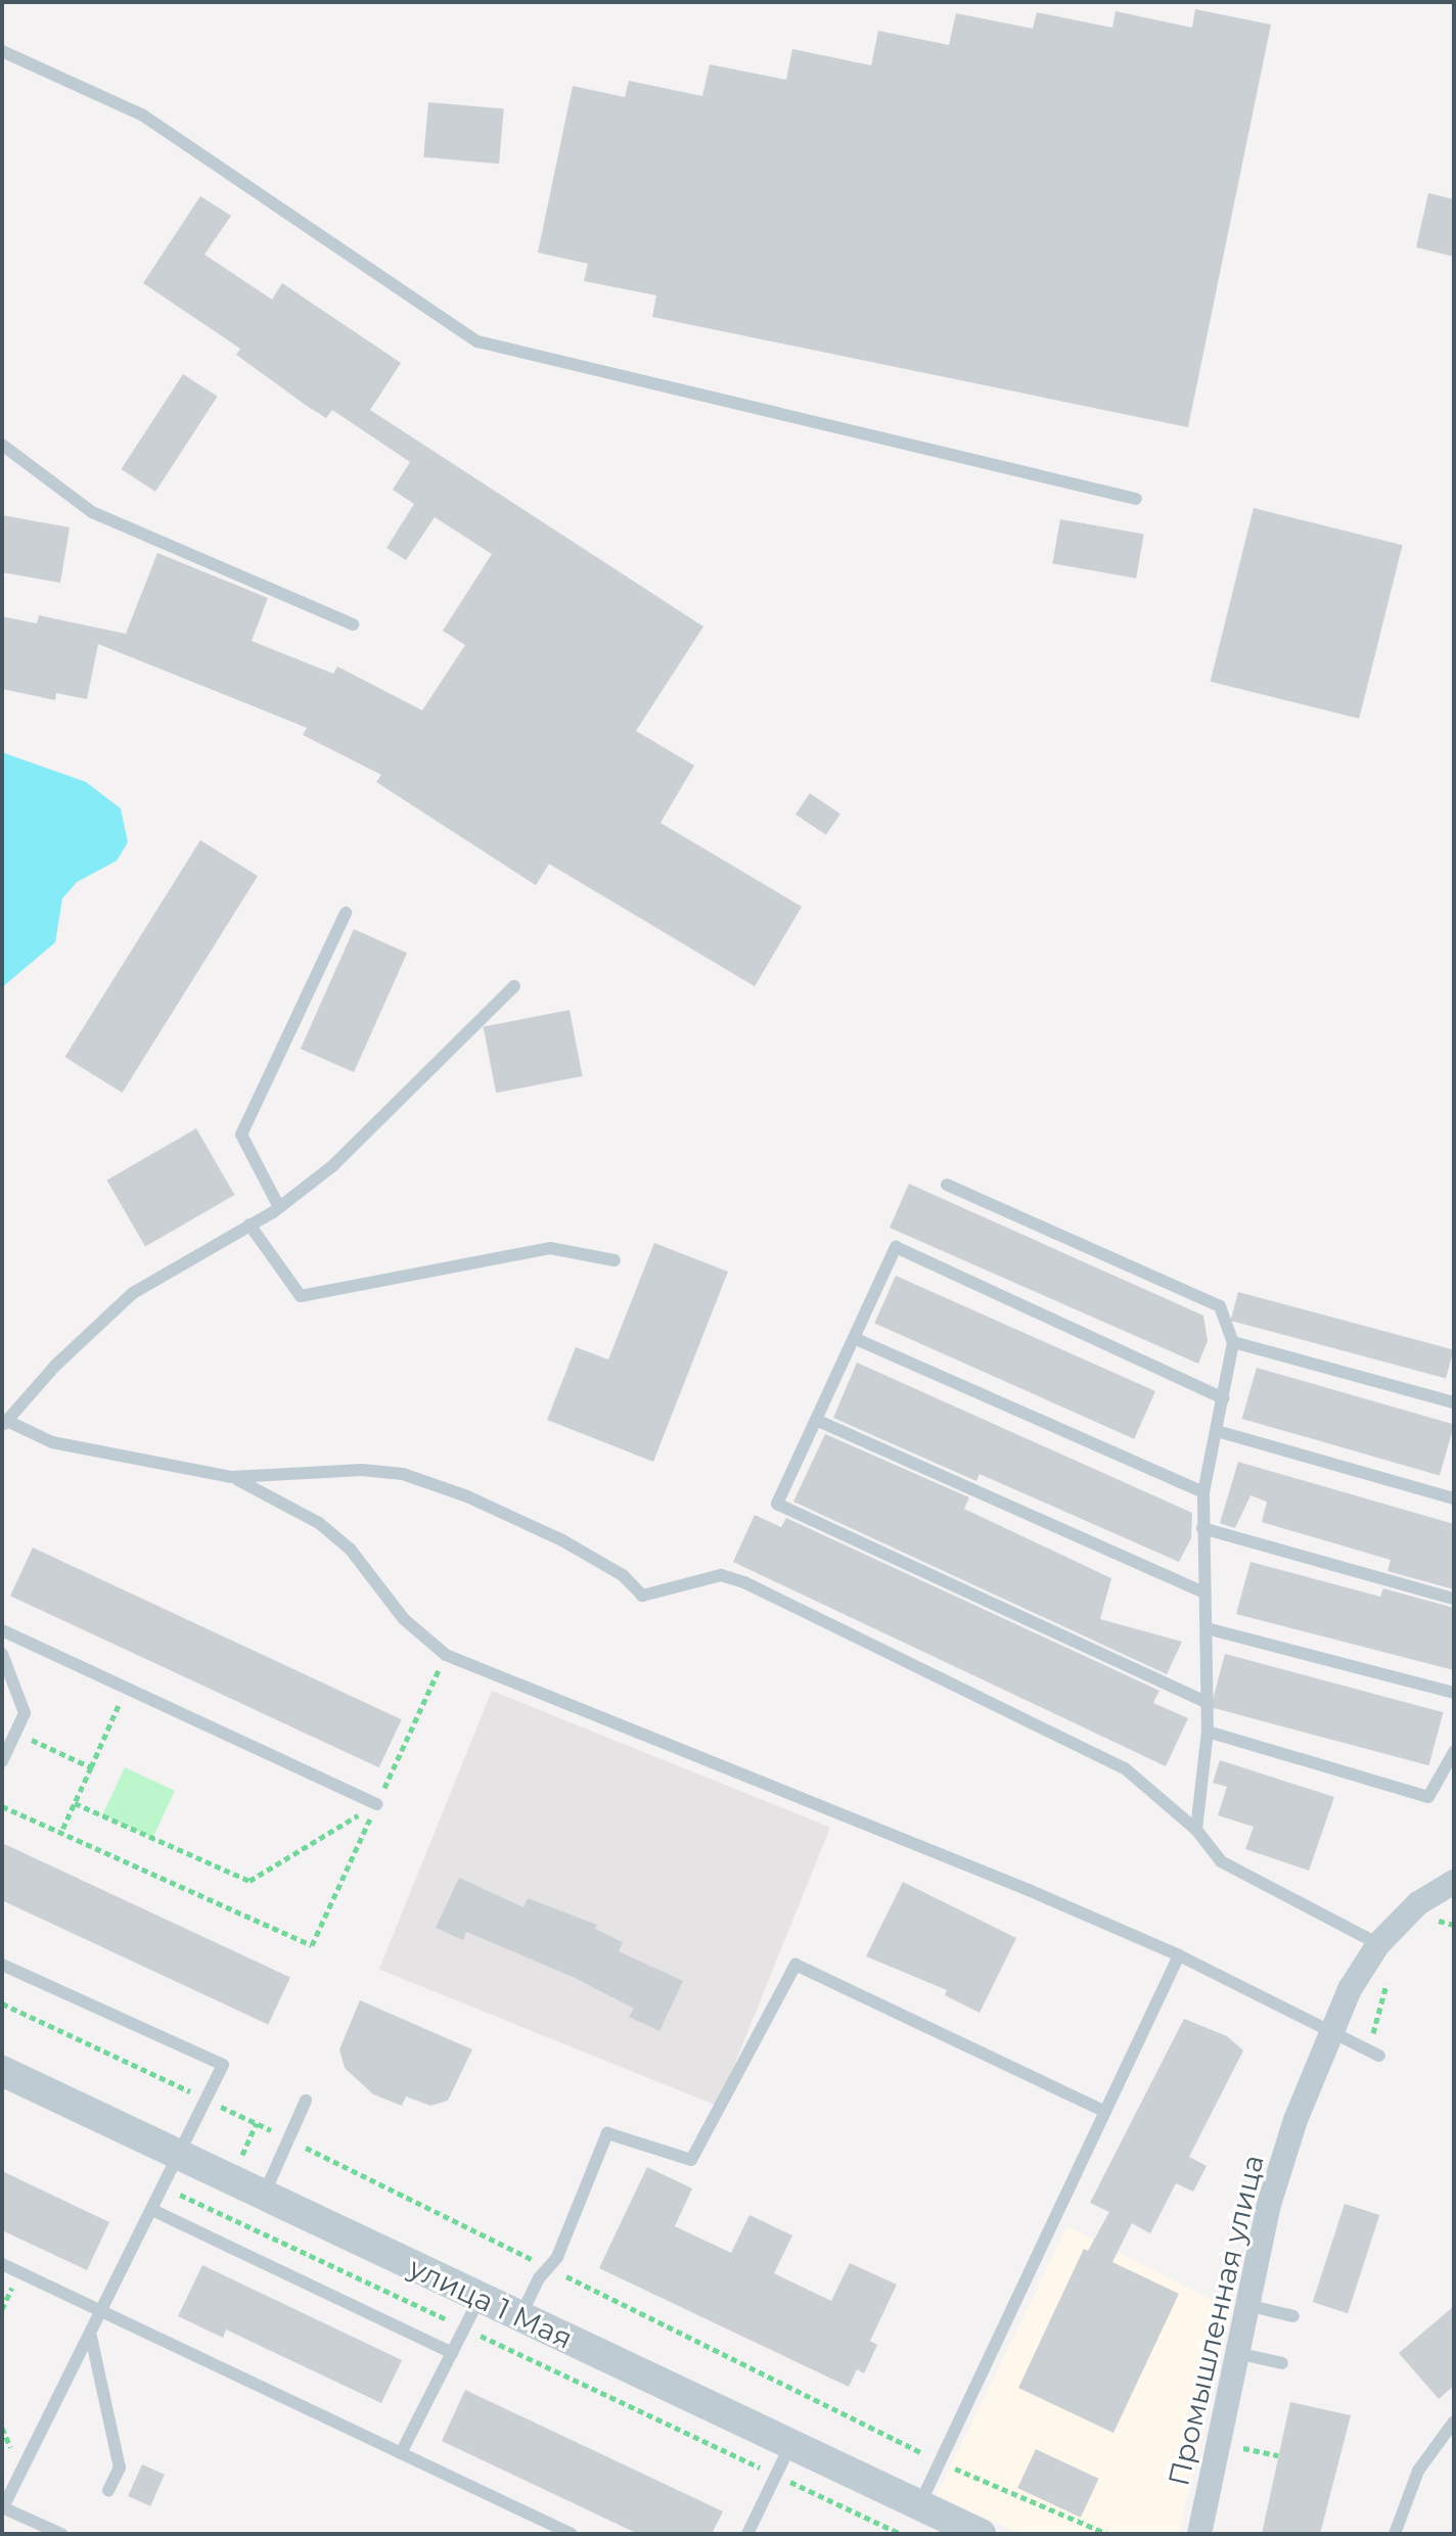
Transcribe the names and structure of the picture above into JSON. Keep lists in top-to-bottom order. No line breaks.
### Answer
{"streets":{"street":["улица 1 Мая","Промышленная улица"]}}
